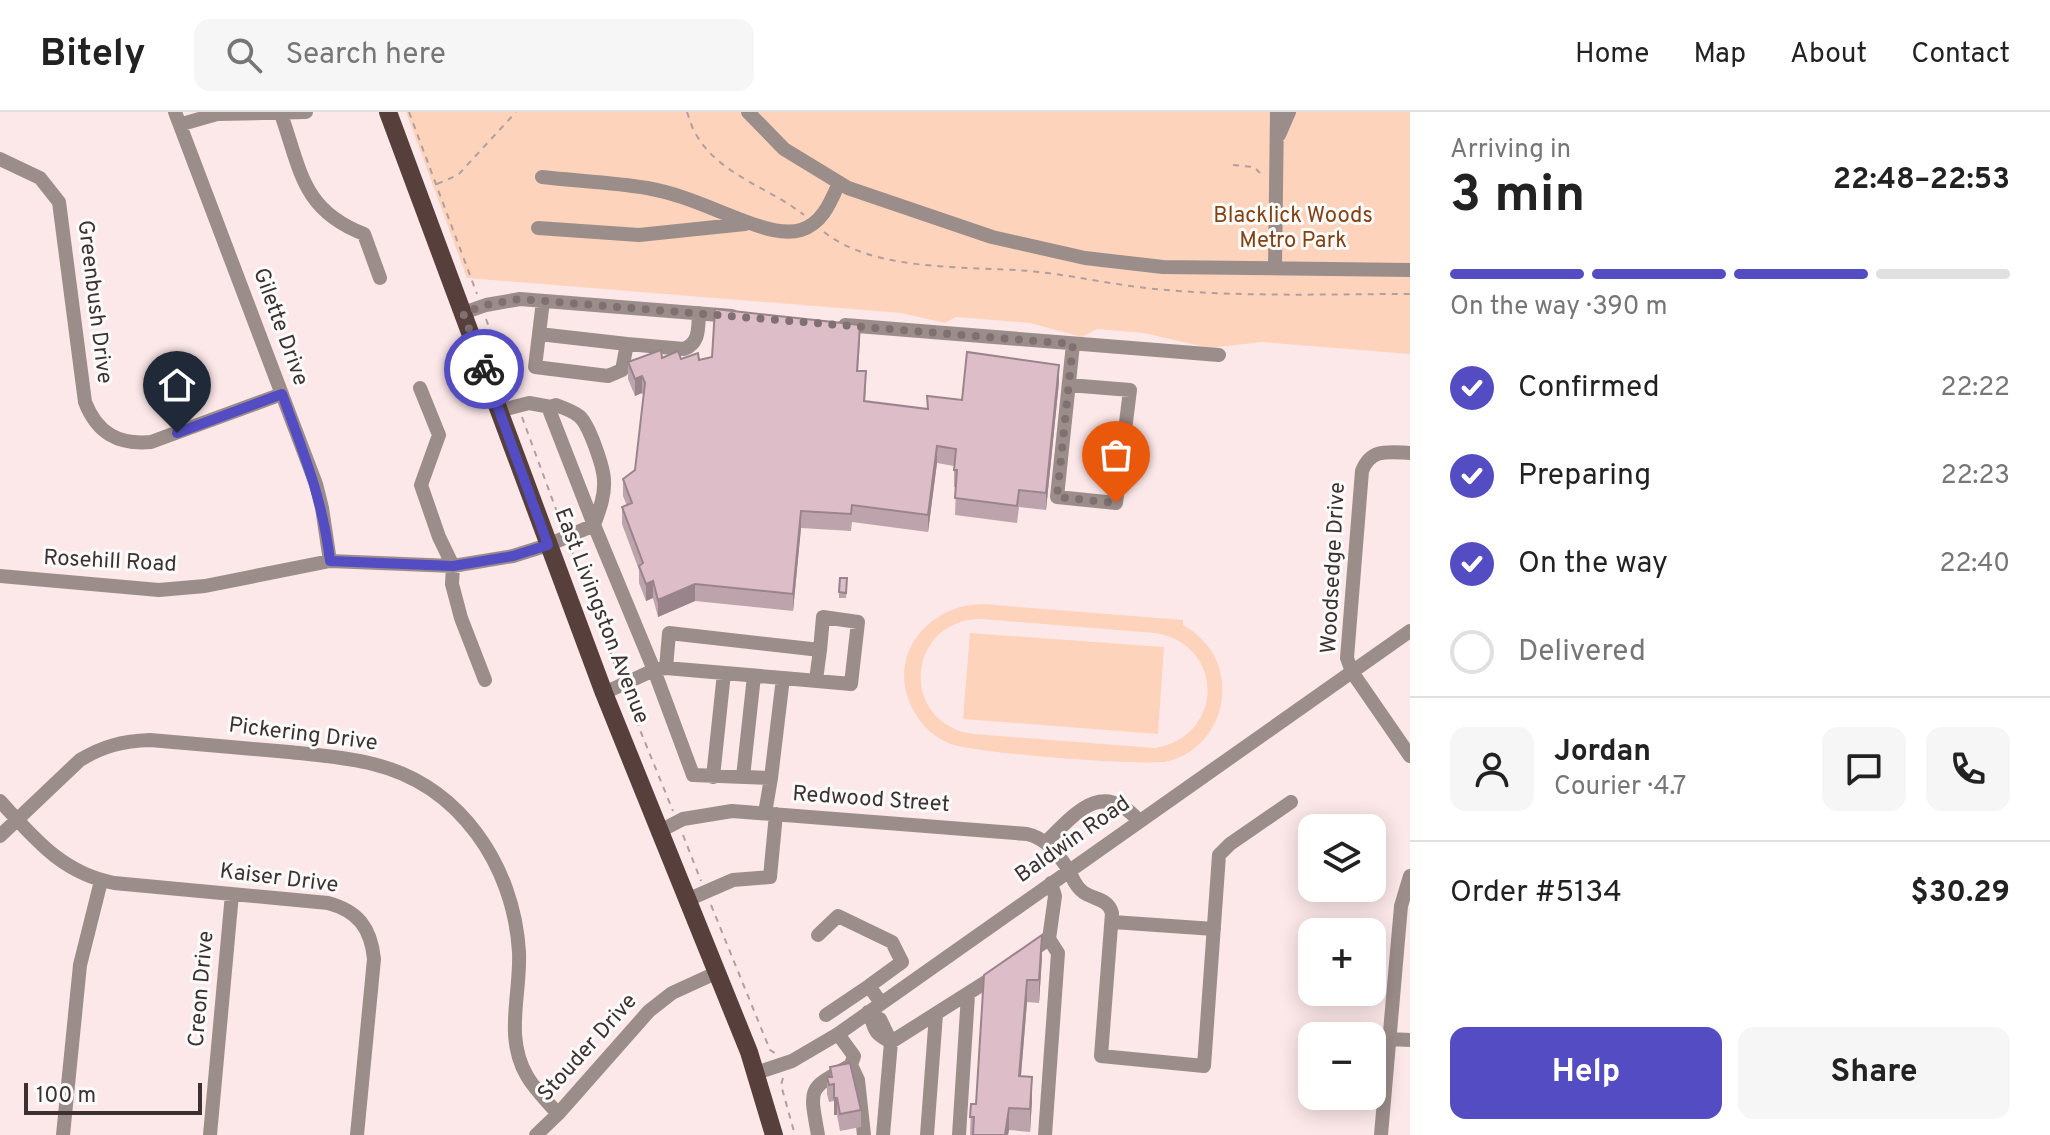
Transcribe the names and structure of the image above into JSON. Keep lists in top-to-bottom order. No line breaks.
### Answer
{"streets":{"main road":["East Livingston Avenue"],"street":["Greenbush Drive","Gilette Drive","Rosehill Road","Woodsedge Drive","Pickering Drive","Redwood Street","Baldwin Road","Kaiser Drive","Creon Drive","Stouder Drive"]},"crossings":[["Greenbush Drive","Gilette Drive"],["Gilette Drive","Rosehill Road"],["Rosehill Road","East Livingston Avenue"],["Woodsedge Drive","Baldwin Road"],["East Livingston Avenue","Redwood Street"],["East Livingston Avenue","Baldwin Road"],["East Livingston Avenue","Stouder Drive"],["Pickering Drive","Kaiser Drive"],["Pickering Drive","Stouder Drive"],["Kaiser Drive","Creon Drive"]],"parks":["Blacklick Woods Metro Park"],"scale_bar":"100 m","page":{"header":"Bitely","search":"Search here","nav":["Home","Map","About","Contact"],"heading":["3 min","Arriving in","22:48–22:53"],"panel":["Jordan","Courier · 4.7","Order #5134","$30.29"],"bar":"On the way · 390 m","list":[["Confirmed","22:22"],["Preparing","22:23"],["On the way","22:40"],"Delivered"],"map_buttons":["+","−"],"buttons":["Help","Share"],"scale":"100 m"}}
